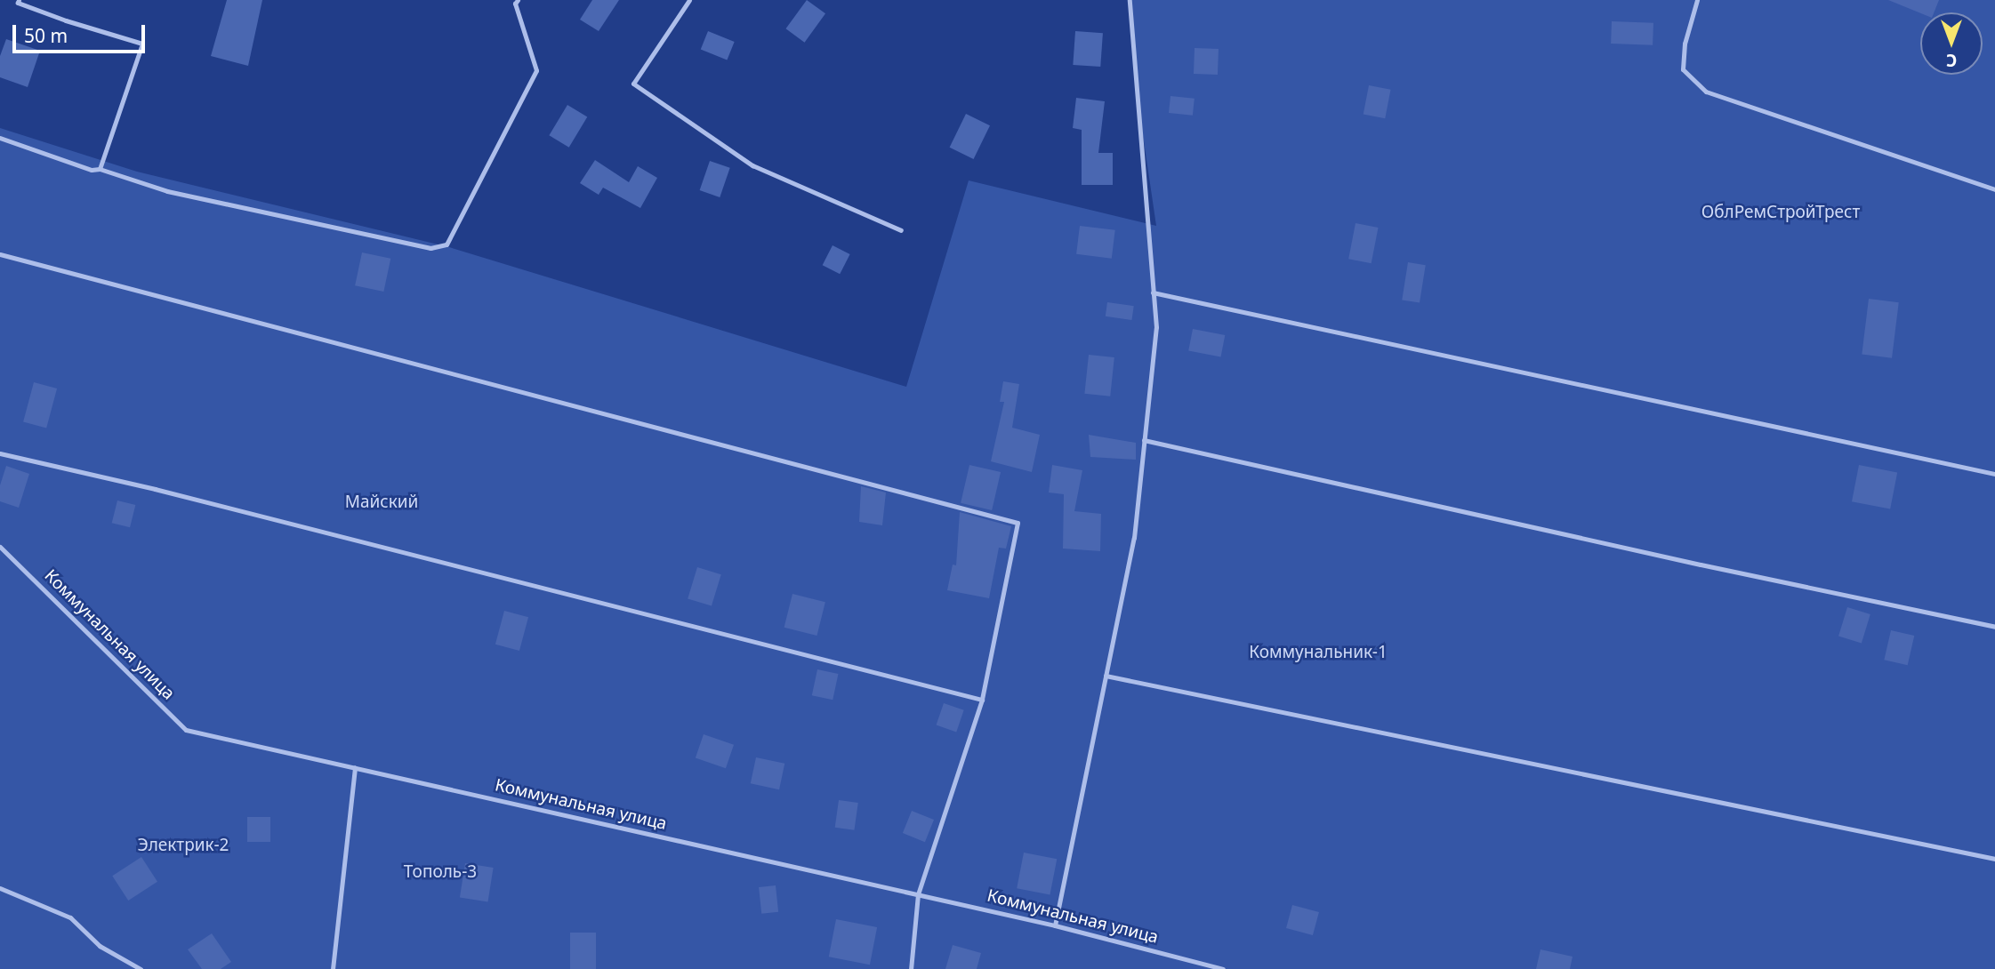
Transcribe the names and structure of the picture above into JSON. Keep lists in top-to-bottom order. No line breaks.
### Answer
{"streets":{"lane":["Коммунальная улица"]},"parks":["ОблРемСтройТрест","Майский","Коммунальник-1","Электрик-2","Тополь-3"],"scale_bar":"50 m","north":"bottom"}
